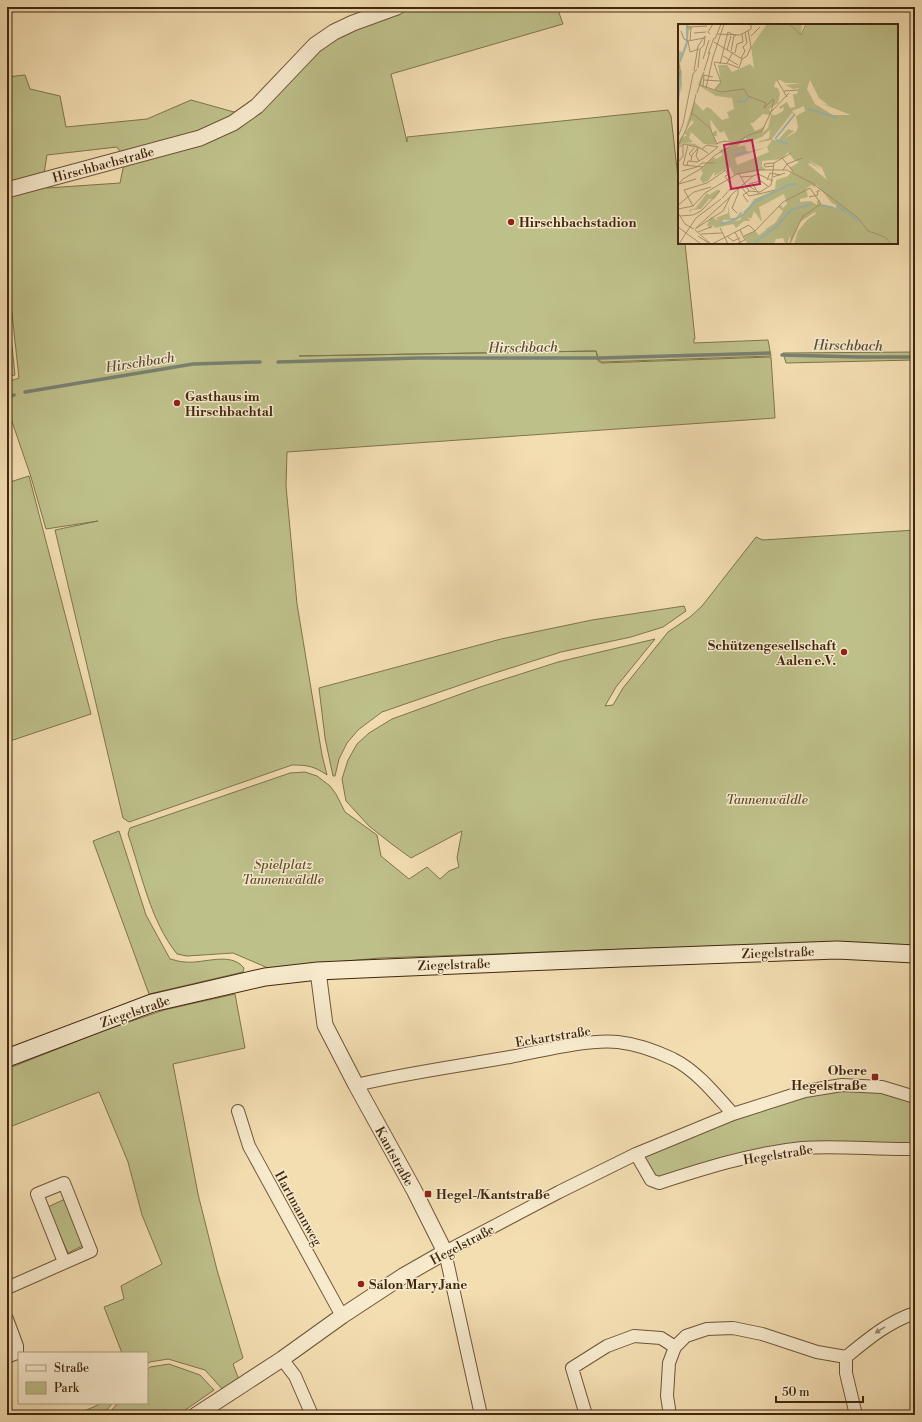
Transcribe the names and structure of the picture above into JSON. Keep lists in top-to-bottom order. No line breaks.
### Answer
{"streets":{"main road":["Ziegelstraße"],"street":["Hirschbachstraße","Eckartstraße","Hegelstraße","Kantstraße","Hartmannweg"]},"crossings":[["Ziegelstraße","Kantstraße"],["Eckartstraße","Hegelstraße"],["Eckartstraße","Kantstraße"],["Hegelstraße","Kantstraße"],["Hegelstraße","Hartmannweg"]],"water":["Hirschbach"],"parks":["Tannenwäldle","Spielplatz Tannenwäldle"],"places":{"other":["Hirschbachstadion","Gasthaus im Hirschbachtal","Schützengesellschaft Aalen e.V.","Salon Mary Jane"],"transit":["Obere Hegelstraße","Hegel-/Kantstraße"]},"legend":["Straße","Park"],"scale_bar":"50 m"}
